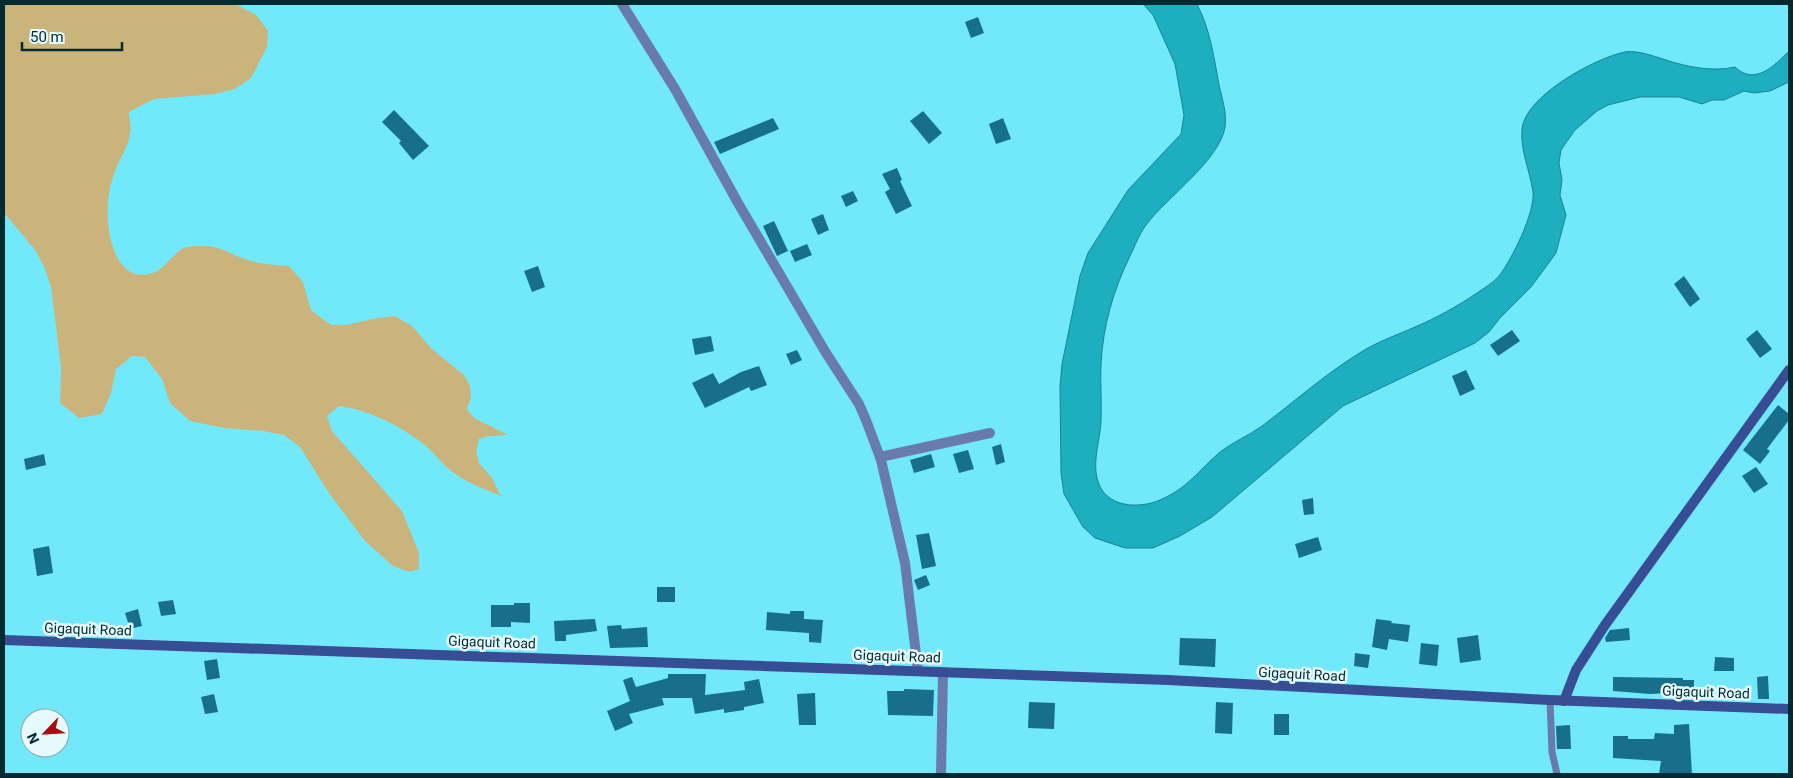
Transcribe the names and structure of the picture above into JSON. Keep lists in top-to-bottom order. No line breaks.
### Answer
{"streets":{"main road":["Gigaquit Road"]},"scale_bar":"50 m","north":"bottom left"}
